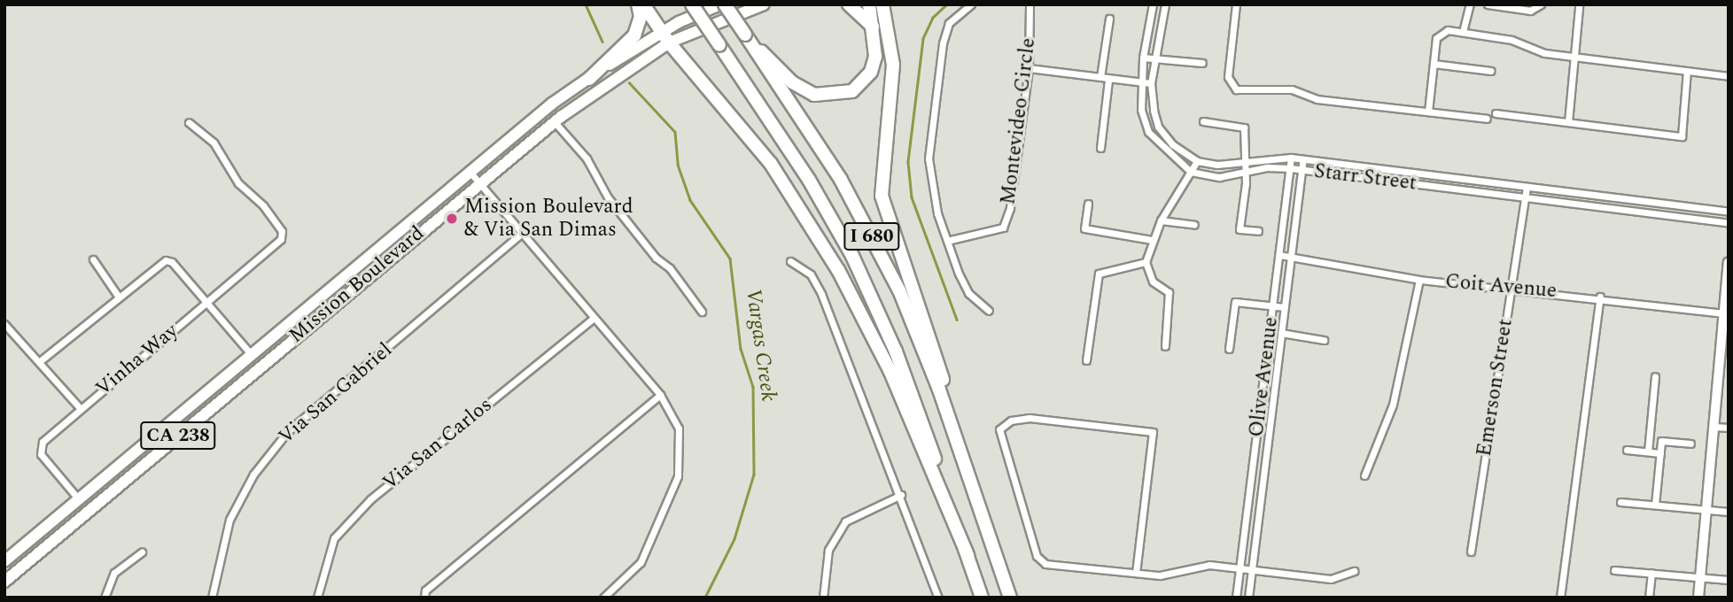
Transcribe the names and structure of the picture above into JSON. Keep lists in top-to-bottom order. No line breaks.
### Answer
{"streets":{"highway":["I 680"],"main road":["Mission Boulevard","CA 238"],"street":["Montevideo Circle","Starr Street","Coit Avenue","Vinha Way","Olive Avenue","Emerson Street","Via San Gabriel","Via San Carlos"]},"crossings":[["Starr Street","Olive Avenue"],["Starr Street","Emerson Street"],["I 680","Mission Boulevard"],["Mission Boulevard","Vinha Way"],["Coit Avenue","Olive Avenue"],["Coit Avenue","Emerson Street"]],"water":["Vargas Creek"],"places":["Mission Boulevard & Via San Dimas"]}
